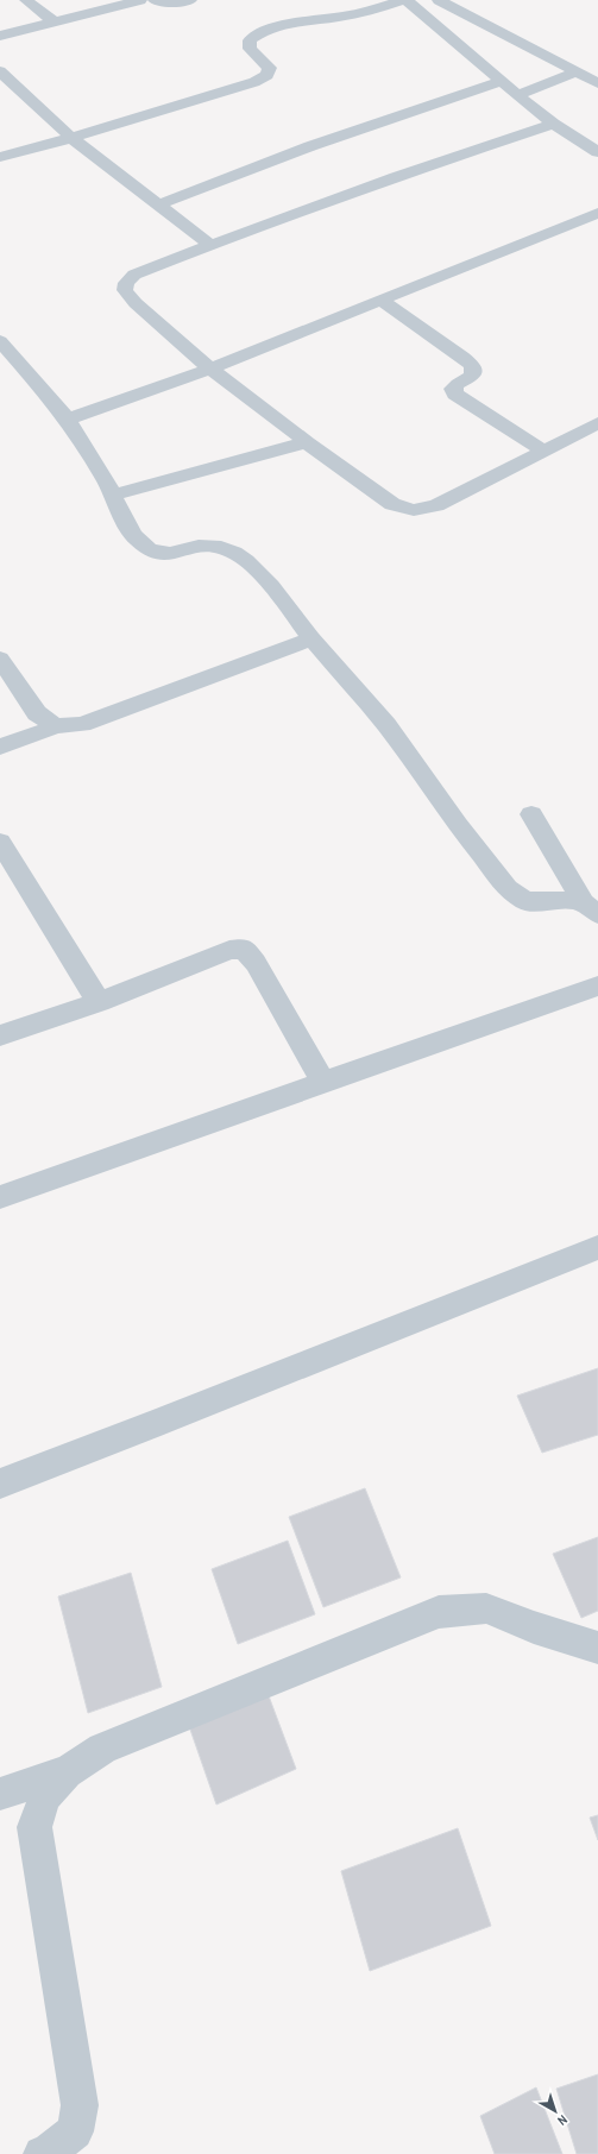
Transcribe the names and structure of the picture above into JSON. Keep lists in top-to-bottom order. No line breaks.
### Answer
{"north":"bottom right"}
